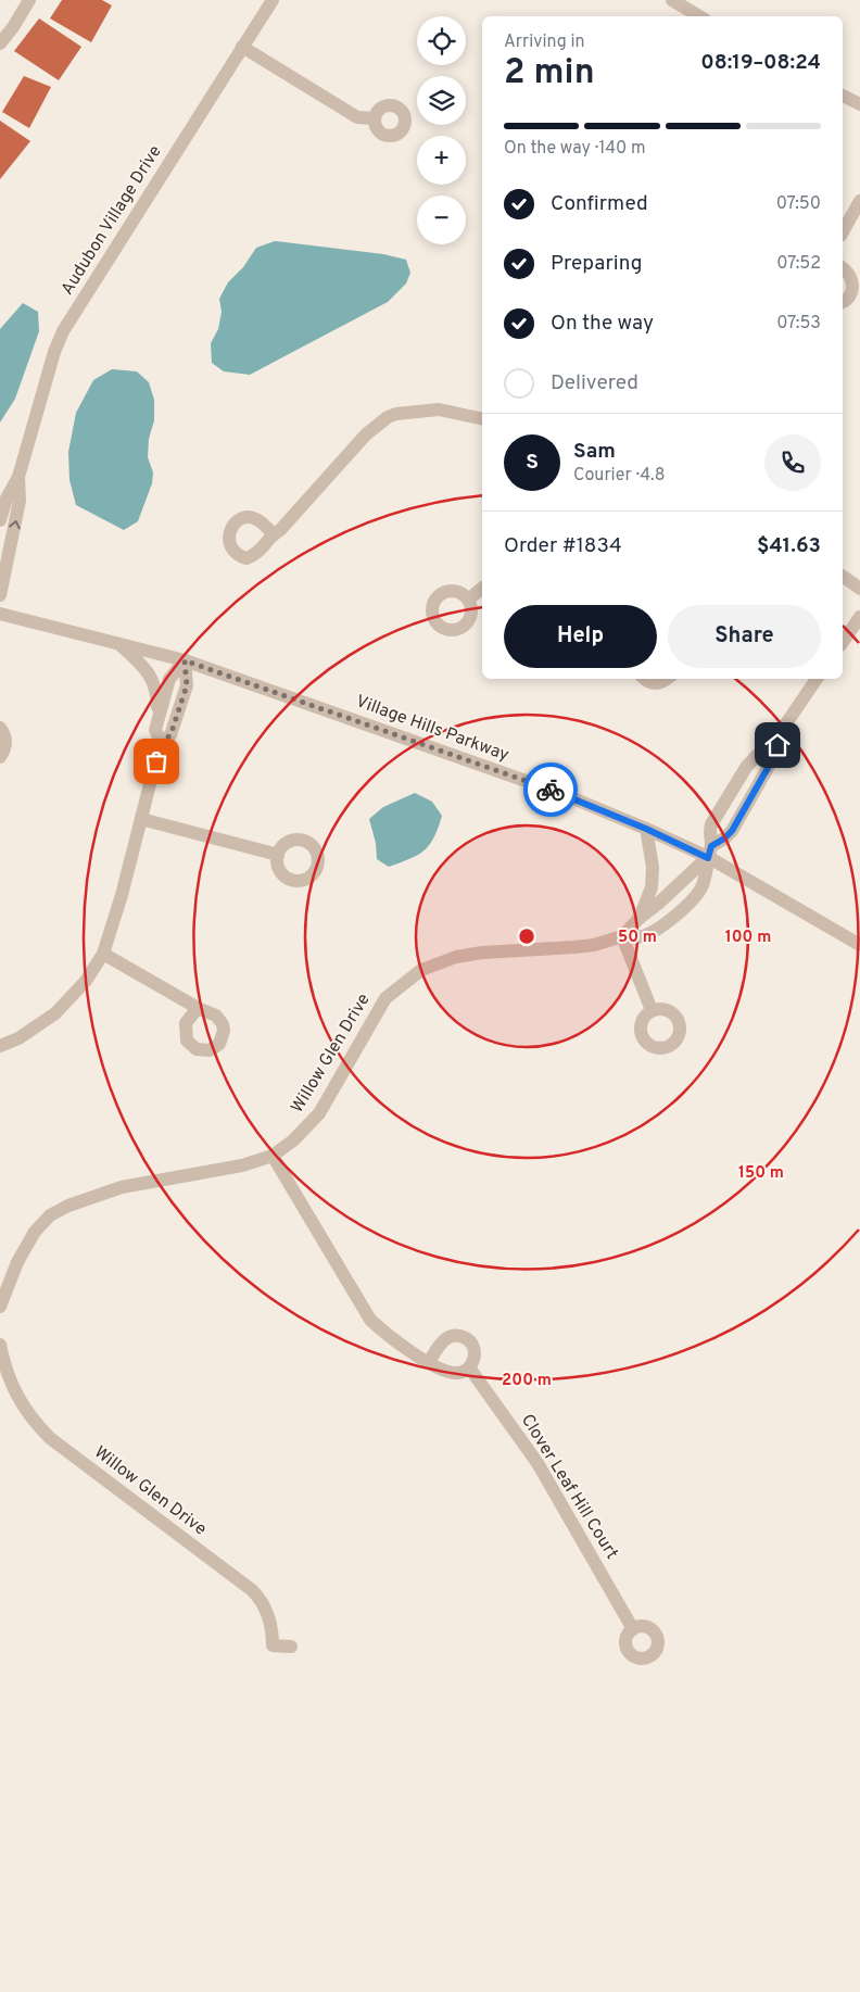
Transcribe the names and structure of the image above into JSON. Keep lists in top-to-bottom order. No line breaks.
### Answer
{"streets":{"street":["Audubon Village Drive","Village Hills Parkway","Willow Glen Drive","Clover Leaf Hill Court"]},"crossings":[["Village Hills Parkway","Willow Glen Drive"]],"page":{"map_buttons":["+","−"],"heading":["2 min","Arriving in","08:19–08:24"],"panel":["Sam","Courier · 4.8","Order #1834","$41.63"],"bar":"On the way · 140 m","list":[["Confirmed","07:50"],["Preparing","07:52"],["On the way","07:53"],"Delivered"],"round":"S","buttons":["Help","Share"]},"rings":["50 m","100 m","150 m","200 m"]}
